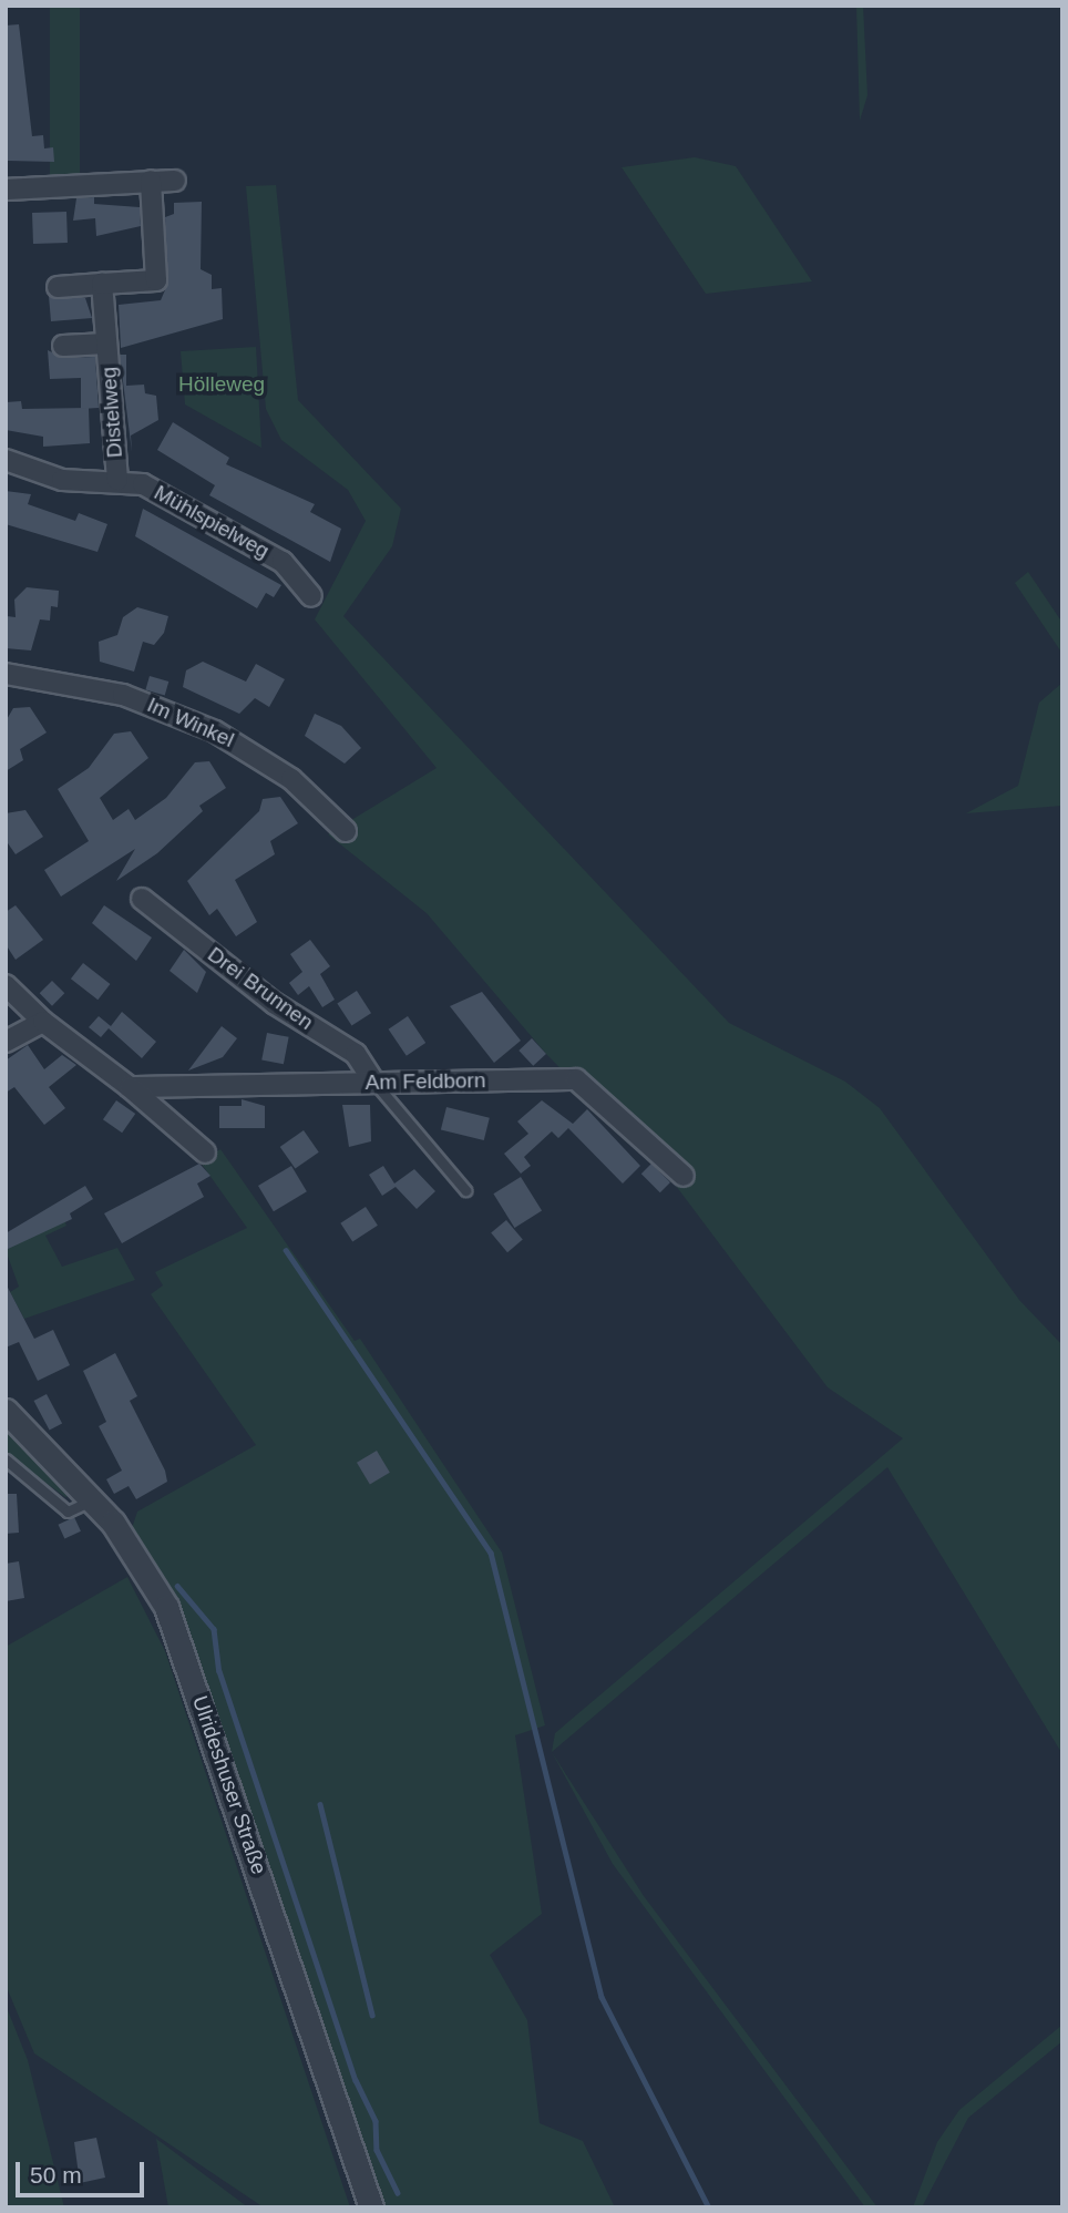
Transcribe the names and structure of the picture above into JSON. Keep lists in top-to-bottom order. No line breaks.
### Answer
{"streets":{"street":["Distelweg","Mühlspielweg","Im Winkel","Drei Brunnen","Am Feldborn","Ulrideshuser Straße"]},"crossings":[["Distelweg","Mühlspielweg"],["Drei Brunnen","Am Feldborn"]],"parks":["Hölleweg"],"scale_bar":"50 m"}
